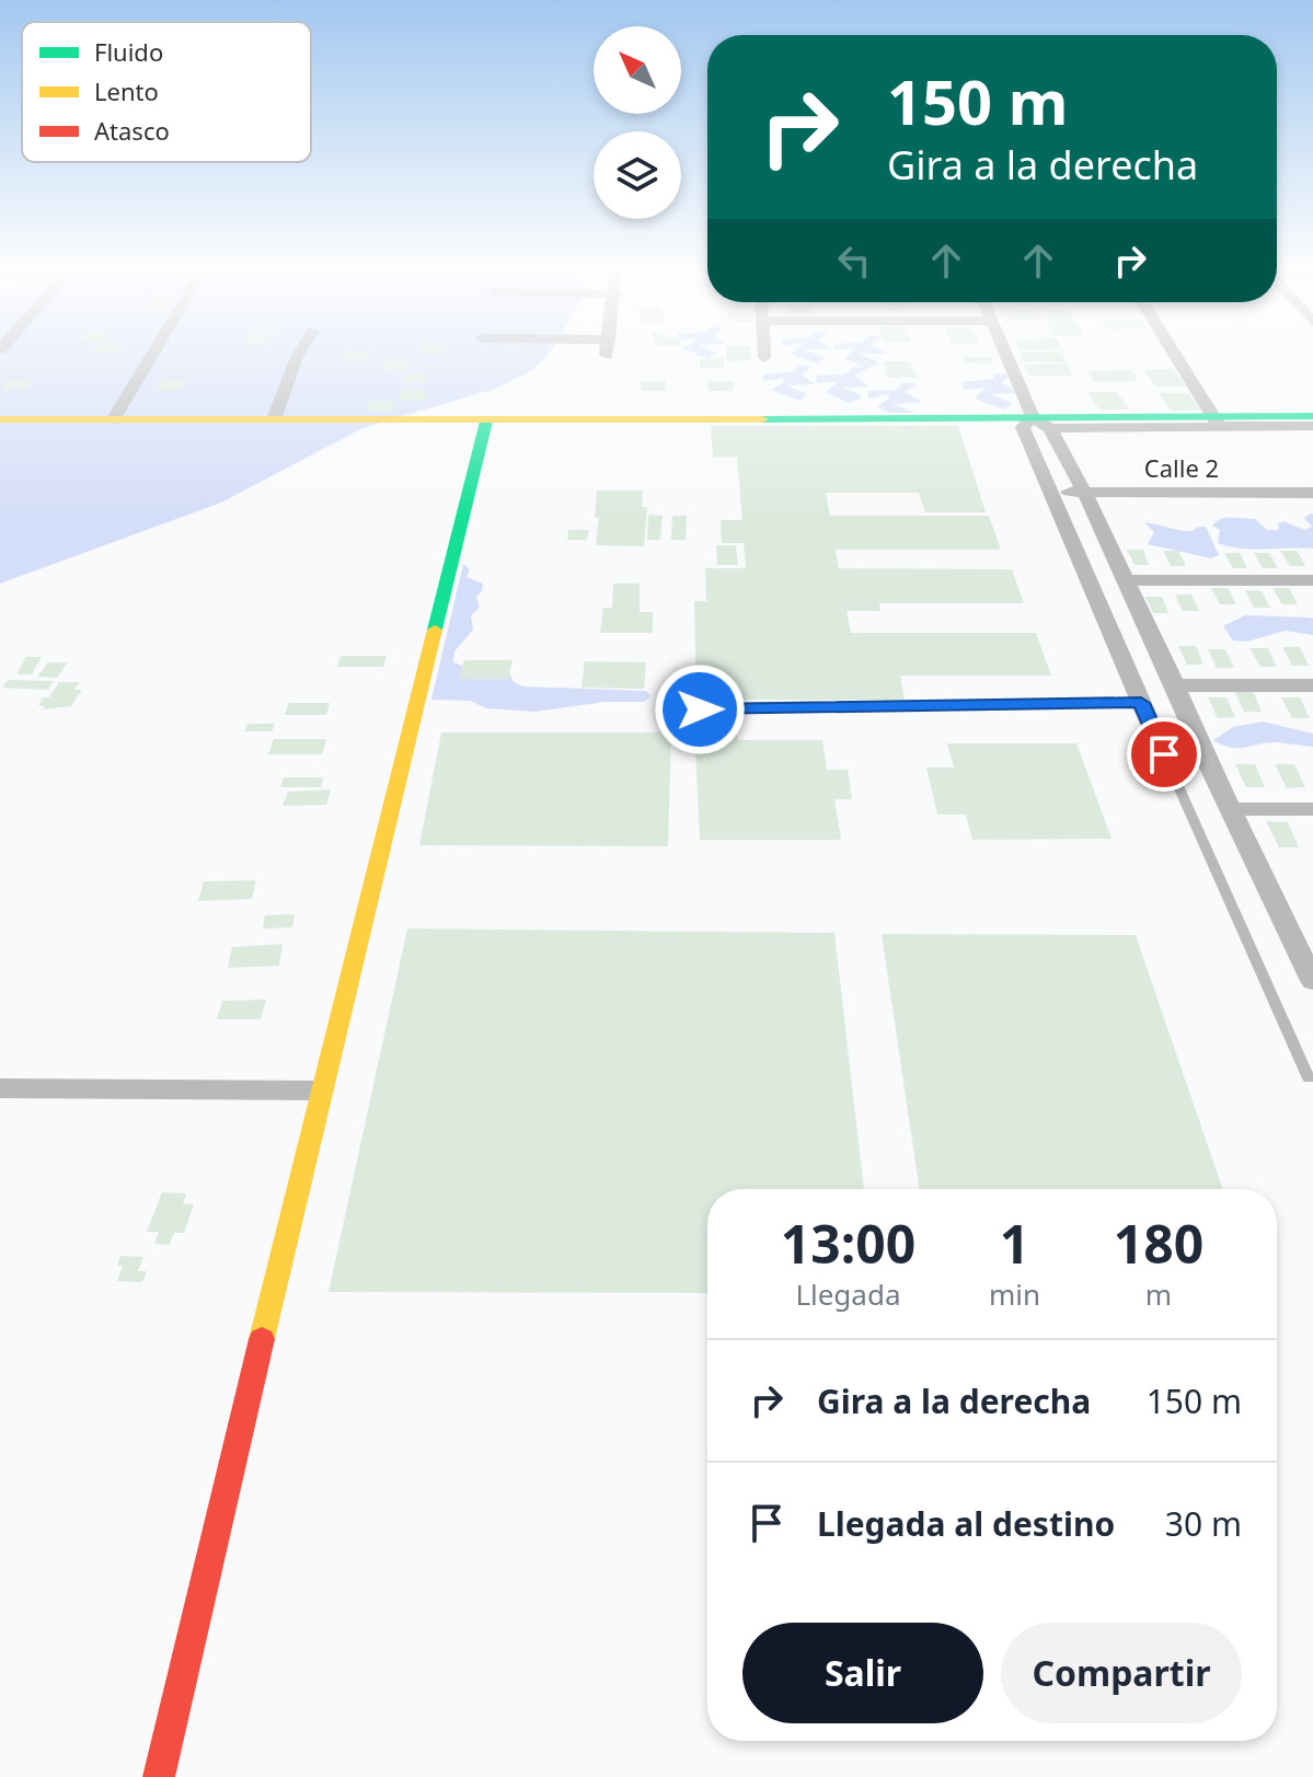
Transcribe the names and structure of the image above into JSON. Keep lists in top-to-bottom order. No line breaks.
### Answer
{"streets":{"street":["Calle 2"]},"legend":["Fluido","Lento","Atasco"],"north":"top left","page":{"turn":["150 m","Gira a la derecha"],"eta":["13:00","Llegada","1","min","180","m"],"list":[{"name":"Gira a la derecha","value":"150 m"},{"name":"Llegada al destino","value":"30 m"}],"buttons":["Salir","Compartir"]}}
